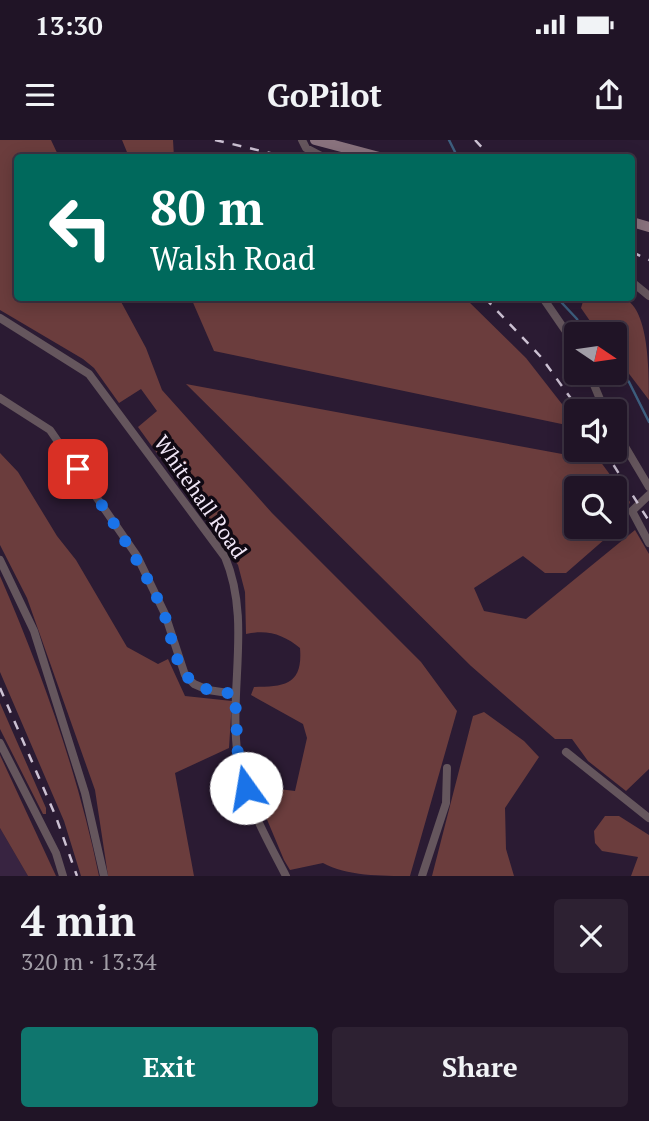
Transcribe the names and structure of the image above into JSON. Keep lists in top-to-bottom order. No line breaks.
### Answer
{"streets":{"street":["Whitehall Road"]},"north":"right","page":{"status":"13:30","header":"GoPilot","turn":["80 m","Walsh Road"],"heading":["4 min","320 m · 13:34"],"buttons":["Exit","Share"]}}
